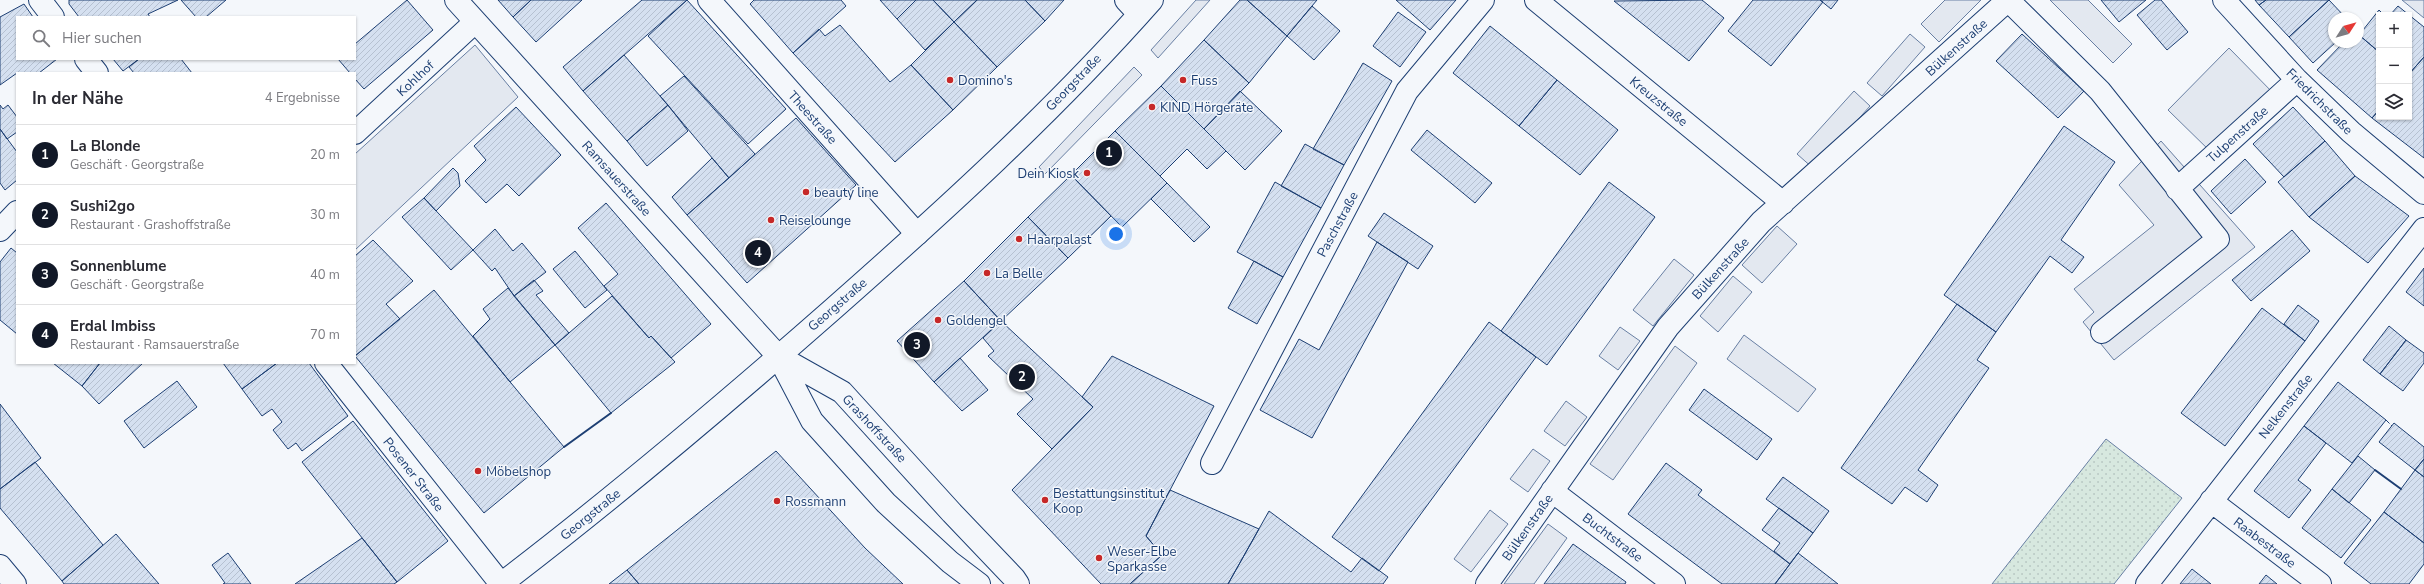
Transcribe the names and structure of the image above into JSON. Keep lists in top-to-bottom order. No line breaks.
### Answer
{"streets":{"street":["Bülkenstraße","Kohlhof","Georgstraße","Kreuzstraße","Friedrichstraße","Theestraße","Tulpenstraße","Ramsauerstraße","Paschstraße","Nelkenstraße","Grashoffstraße","Posener Straße","Buchtstraße","Raabestraße"]},"crossings":[["Bülkenstraße","Kreuzstraße"],["Bülkenstraße","Buchtstraße"],["Kohlhof","Ramsauerstraße"],["Georgstraße","Theestraße"],["Georgstraße","Ramsauerstraße"],["Georgstraße","Grashoffstraße"],["Georgstraße","Posener Straße"],["Friedrichstraße","Tulpenstraße"],["Ramsauerstraße","Grashoffstraße"],["Nelkenstraße","Raabestraße"]],"places":["Domino's","Fuss","KIND Hörgeräte","Dein Kiosk","beauty line","Reiselounge","Haarpalast","La Belle","Goldengel","Möbelshop","Bestattungsinstitut Koop","Rossmann","Weser-Elbe Sparkasse"],"north":"top right","page":{"map_buttons":["+","−"],"search":"Hier suchen","heading":["In der Nähe","4 Ergebnisse"],"list":[{"mark":"1","name":"La Blonde","note":"Geschäft · Georgstraße","value":"20 m"},{"mark":"2","name":"Sushi2go","note":"Restaurant · Grashoffstraße","value":"30 m"},{"mark":"3","name":"Sonnenblume","note":"Geschäft · Georgstraße","value":"40 m"},{"mark":"4","name":"Erdal Imbiss","note":"Restaurant · Ramsauerstraße","value":"70 m"}],"pins":["1","4","3","2"]}}
